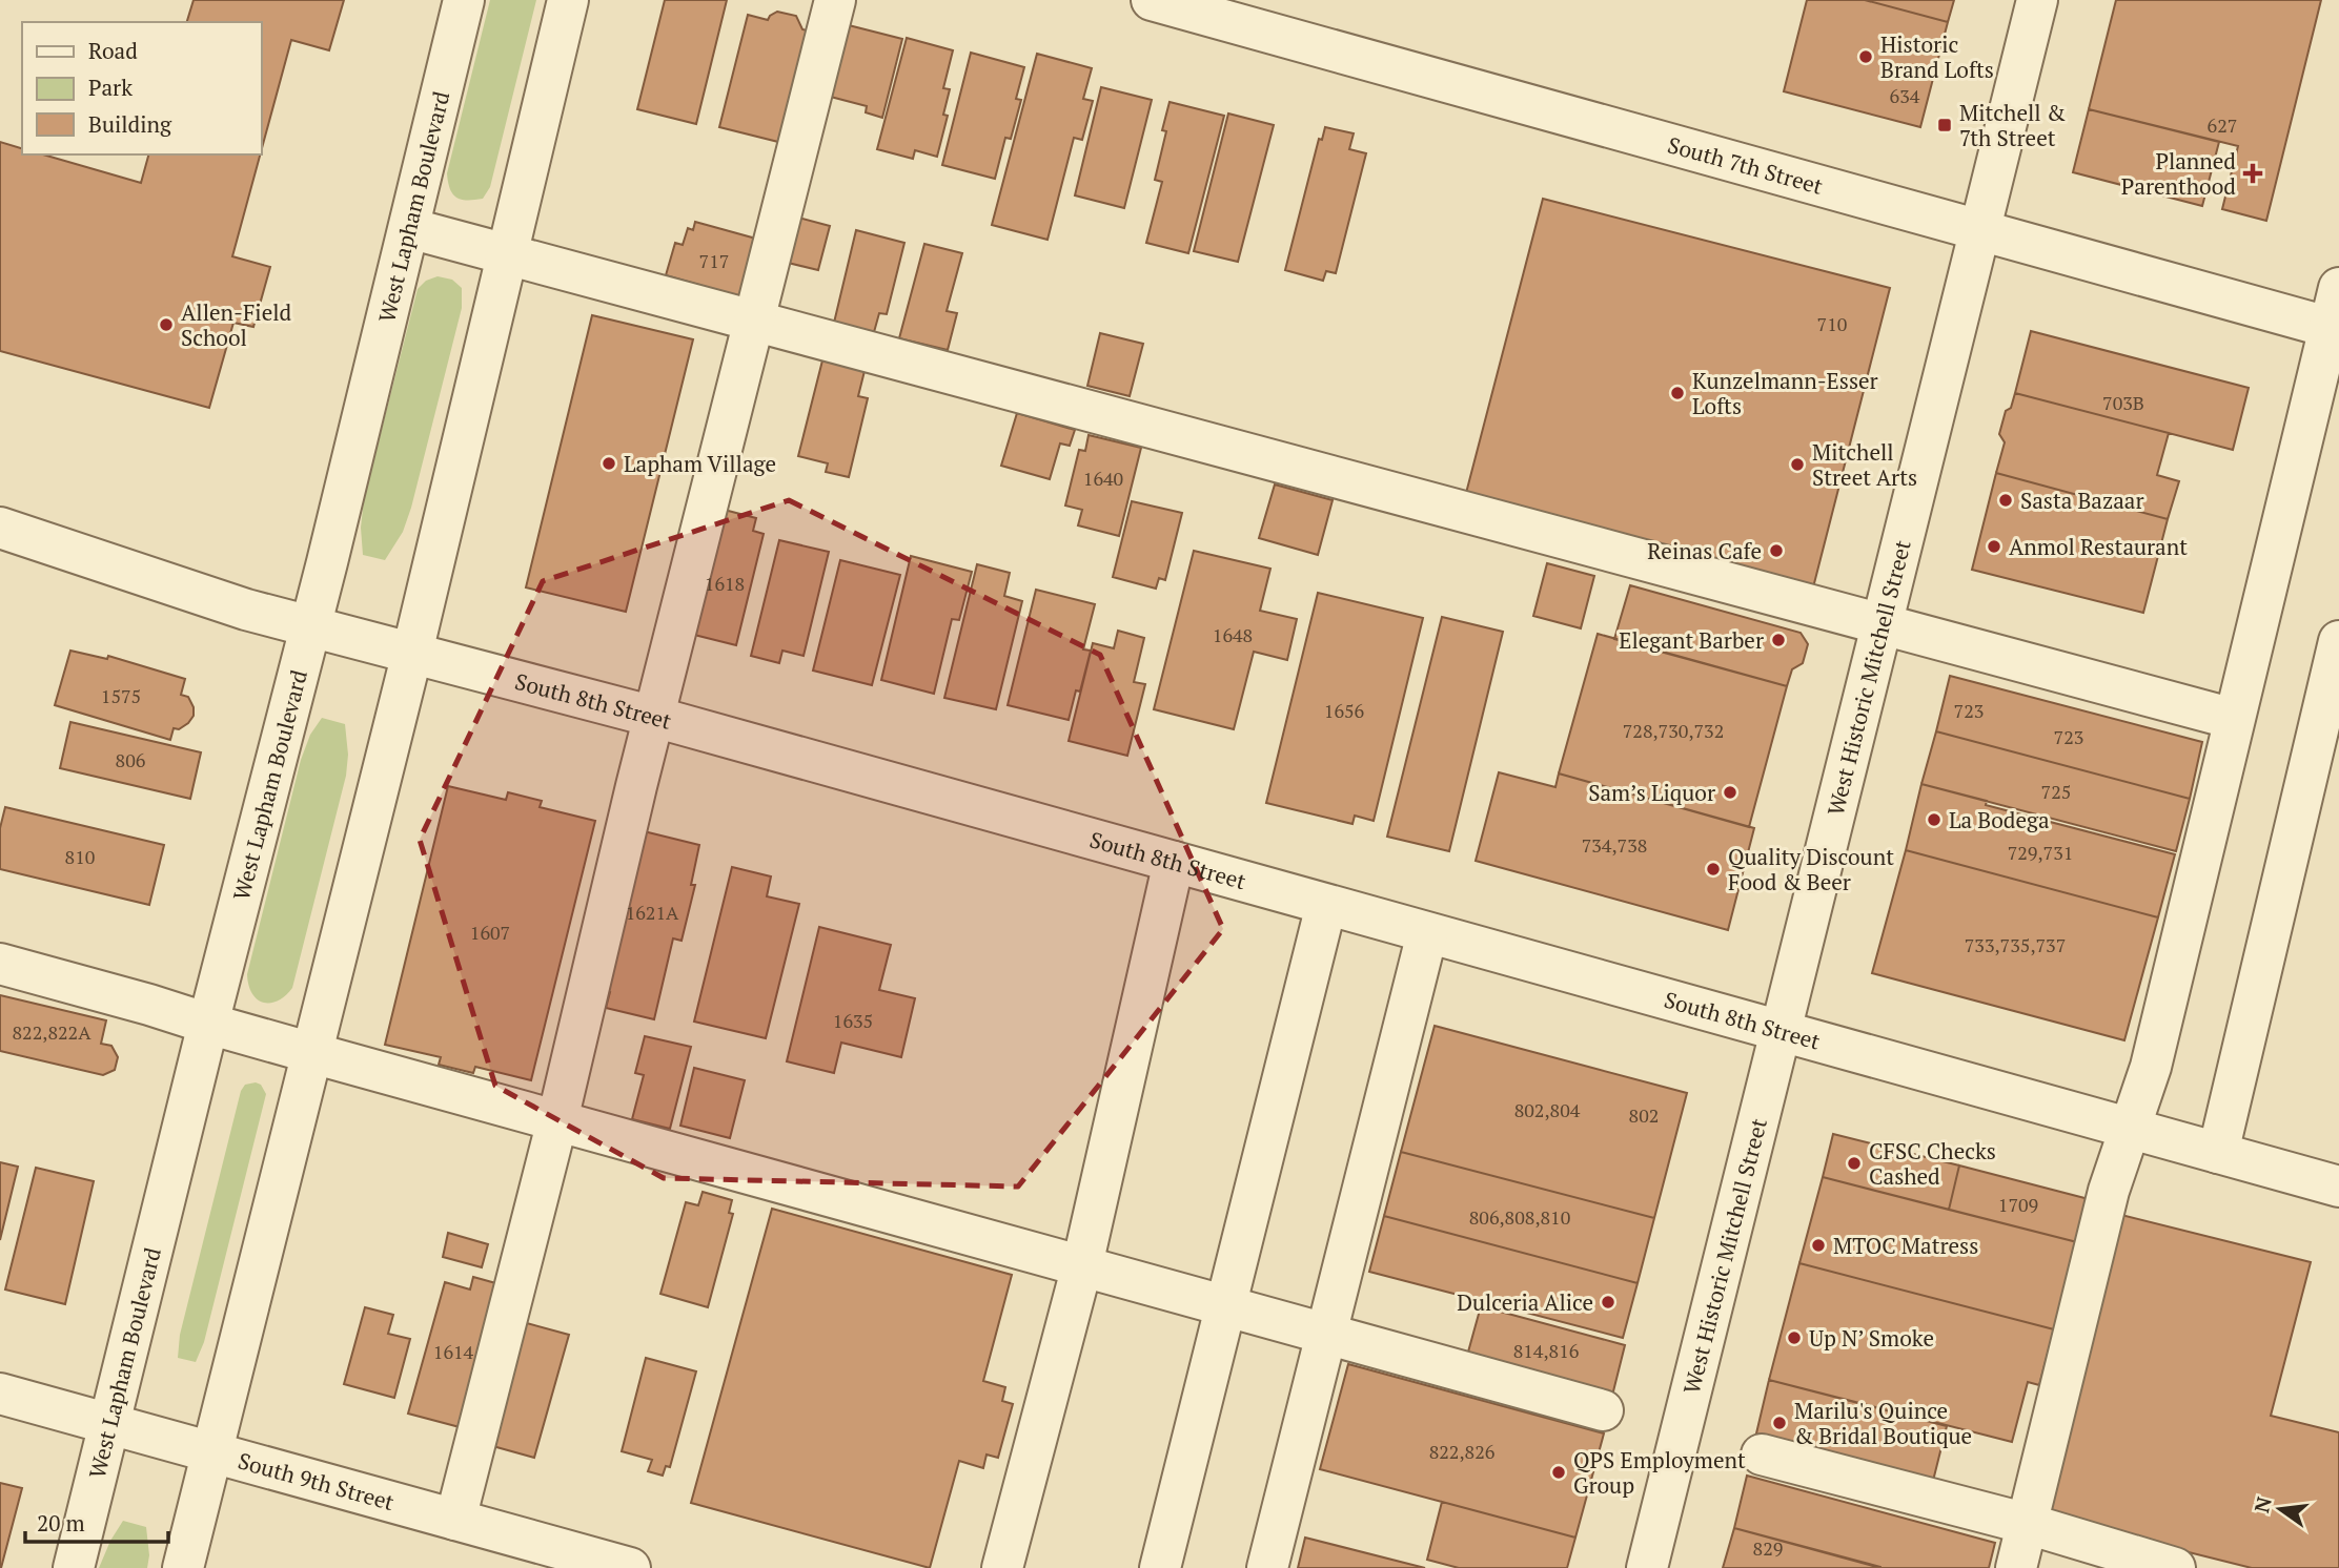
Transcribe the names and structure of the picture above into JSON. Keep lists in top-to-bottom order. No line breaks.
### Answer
{"streets":{"street":["South 7th Street","West Lapham Boulevard","West Historic Mitchell Street","South 8th Street","South 9th Street"]},"crossings":[["South 7th Street","West Historic Mitchell Street"],["West Lapham Boulevard","South 8th Street"],["West Lapham Boulevard","South 9th Street"],["West Historic Mitchell Street","South 8th Street"]],"places":{"other":["Historic Brand Lofts","Allen-Field School","Kunzelmann-Esser Lofts","Lapham Village","Mitchell Street Arts","Sasta Bazaar","Anmol Restaurant","Reinas Cafe","Elegant Barber","Sam’s Liquor","La Bodega","Quality Discount Food & Beer","CFSC Checks Cashed","MTOC Matress","Dulceria Alice","Up N’ Smoke","Marilu's Quince & Bridal Boutique","QPS Employment Group"],"transit":["Mitchell & 7th Street"],"health":["Planned Parenthood"]},"house_numbers":["634","627","717","710","703B","1640","1618","1648","1575","1656","723","728,730,732","723","806","725","734,738","729,731","810","1621A","1607","733,735,737","1635","822,822A","802,804","802","1709","806,808,810","814,816","1614","822,826","829"],"legend":["Road","Park","Building"],"scale_bar":"20 m","north":"left"}
